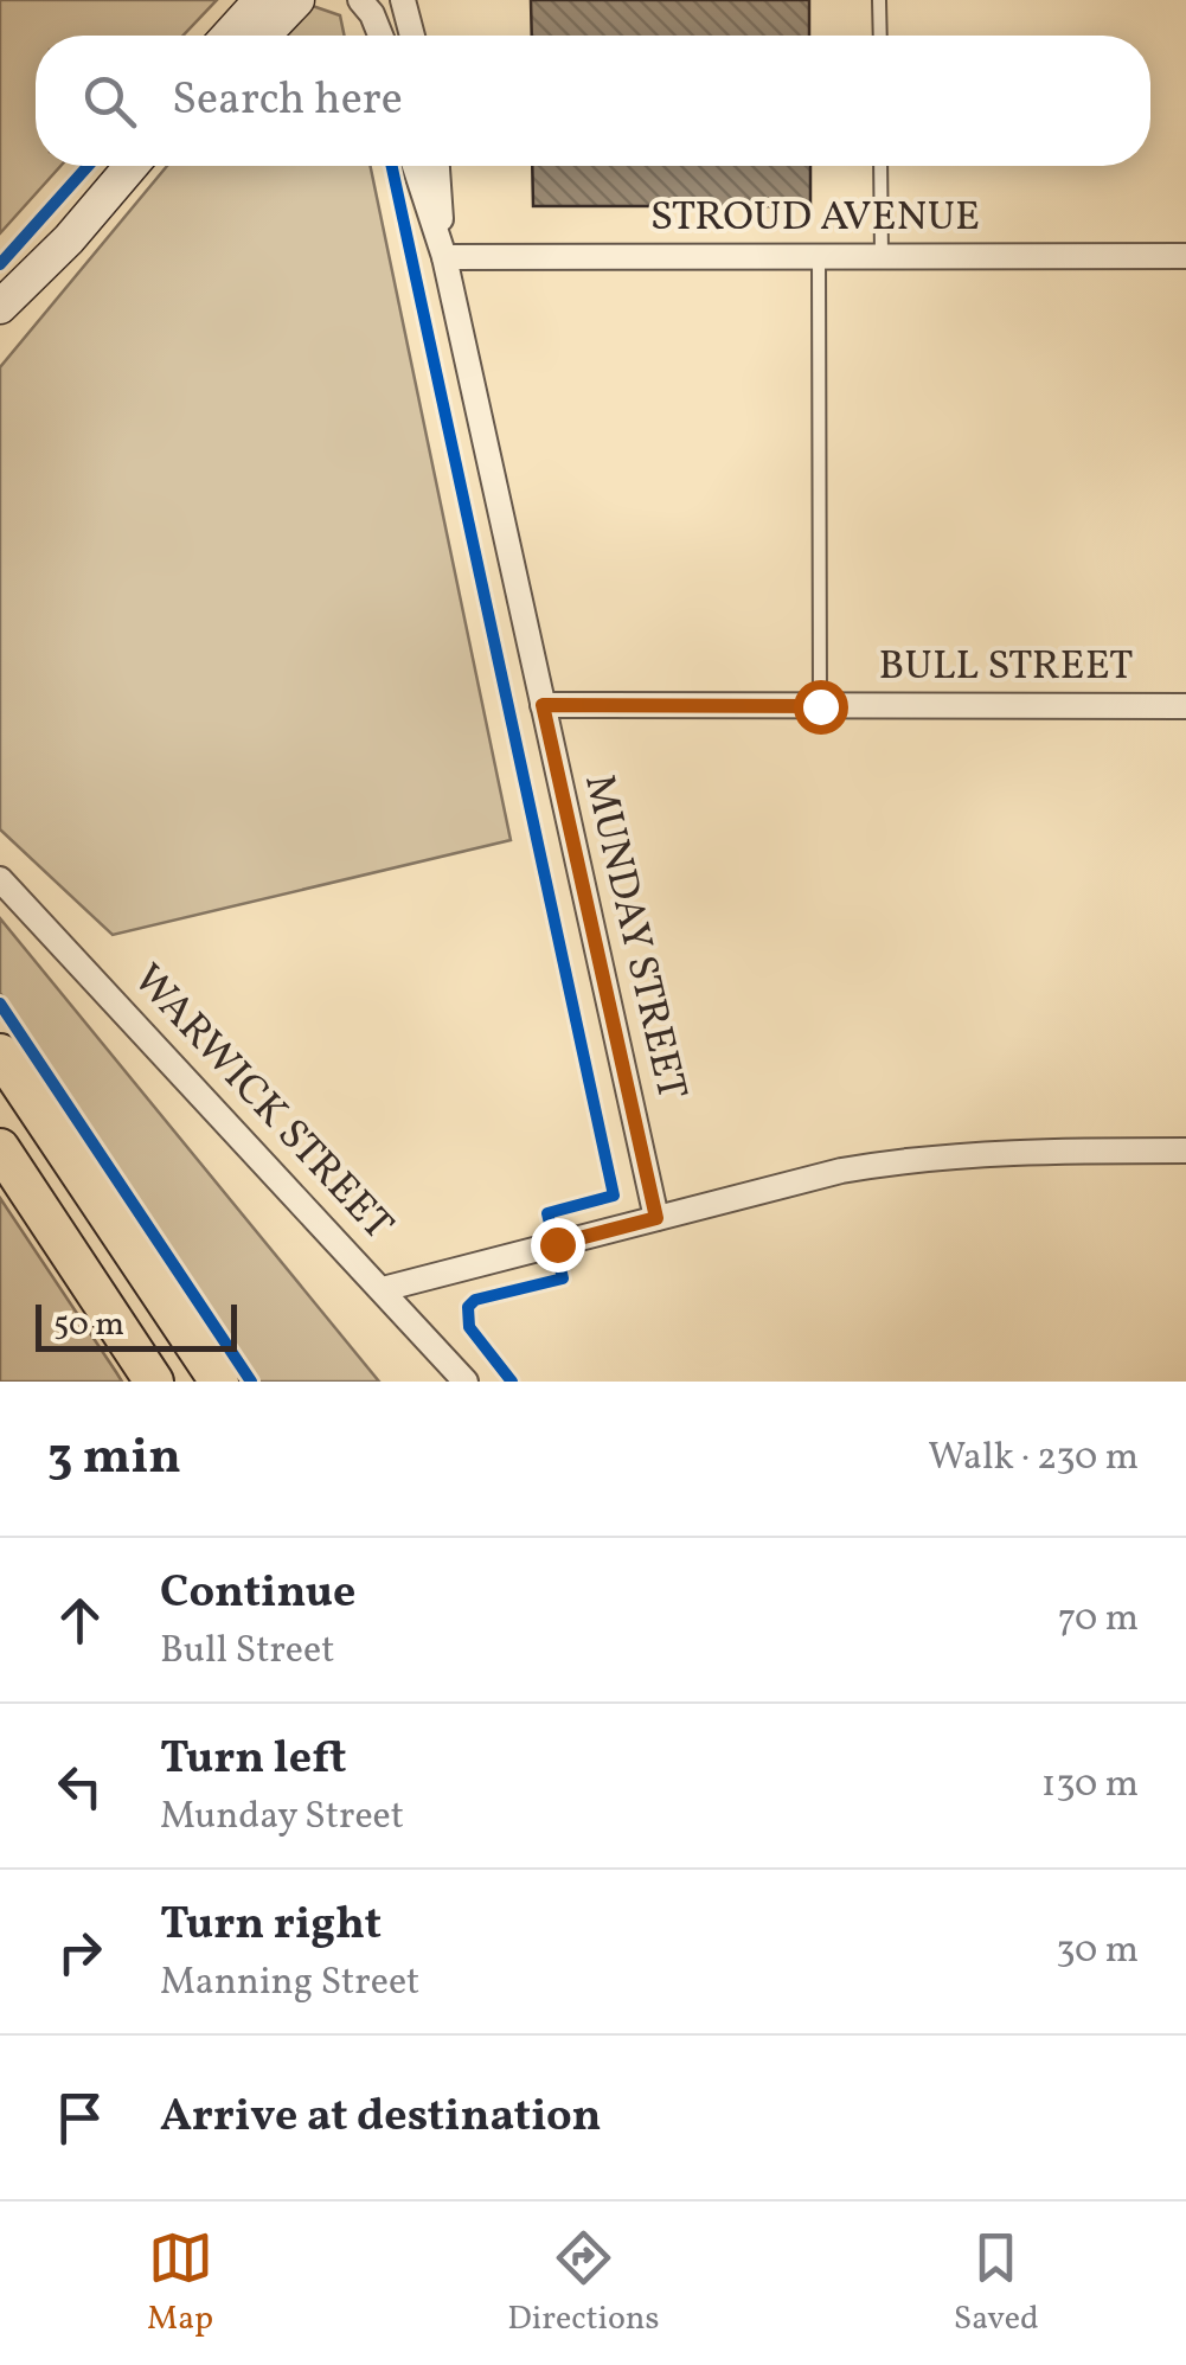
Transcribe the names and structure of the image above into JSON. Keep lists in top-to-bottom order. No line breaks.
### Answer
{"streets":{"street":["STROUD AVENUE","BULL STREET","MUNDAY STREET","WARWICK STREET"]},"crossings":[["STROUD AVENUE","MUNDAY STREET"],["BULL STREET","MUNDAY STREET"]],"scale_bar":"50 m","page":{"search":"Search here","scale":"50 m","heading":["3 min","Walk · 230 m"],"list":[["Continue","Bull Street","70 m"],["Turn left","Munday Street","130 m"],["Turn right","Manning Street","30 m"],"Arrive at destination"],"nav":["Map","Directions","Saved"]}}
